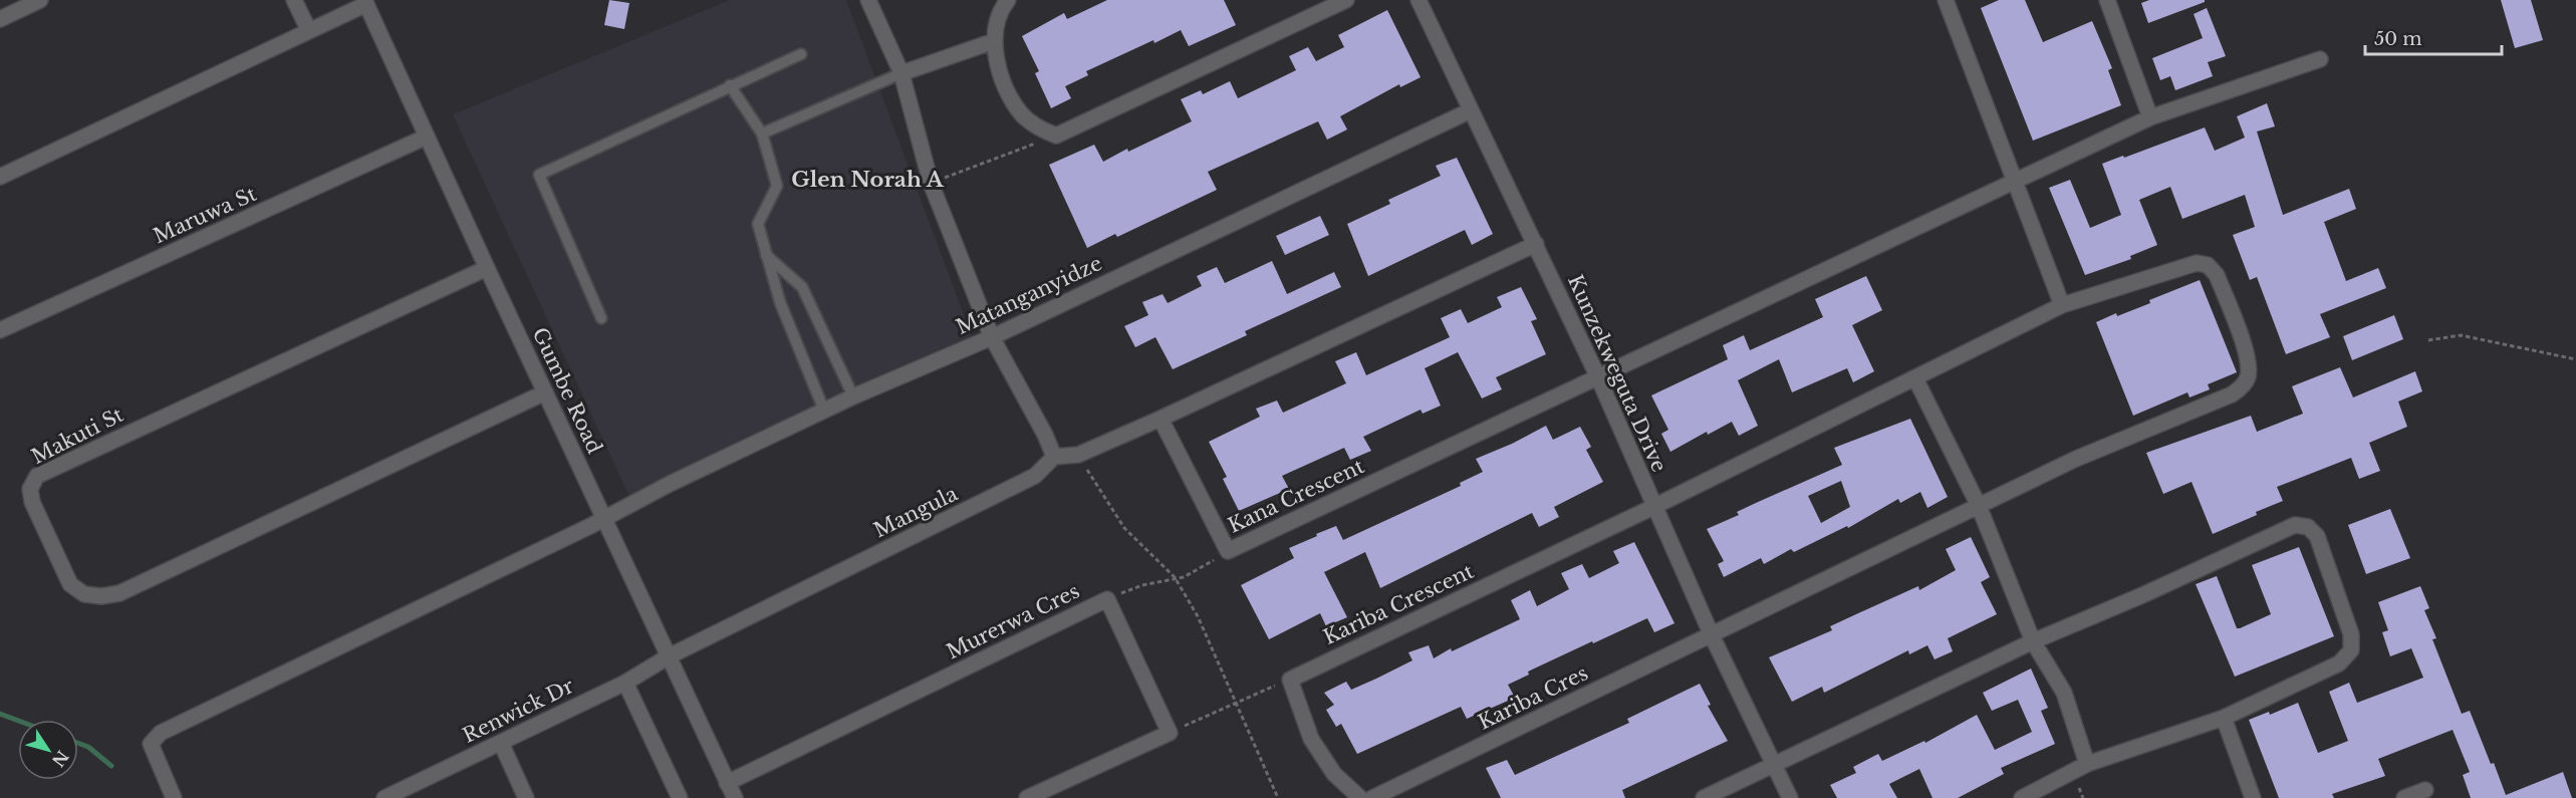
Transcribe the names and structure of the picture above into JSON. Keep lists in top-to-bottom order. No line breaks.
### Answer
{"streets":{"street":["Maruwa St","Matanganyidze","Kunzekweguta Drive","Gumbe Road","Makuti St","Kana Crescent","Mangula","Kariba Crescent","Murerwa Cres","Kariba Cres","Renwick Dr"]},"crossings":[["Maruwa St","Gumbe Road"],["Matanganyidze","Kunzekweguta Drive"],["Matanganyidze","Gumbe Road"],["Kunzekweguta Drive","Kana Crescent"],["Kunzekweguta Drive","Kariba Crescent"],["Kunzekweguta Drive","Kariba Cres"],["Gumbe Road","Makuti St"],["Gumbe Road","Mangula"],["Gumbe Road","Murerwa Cres"],["Gumbe Road","Renwick Dr"],["Mangula","Renwick Dr"],["Kariba Crescent","Kariba Cres"]],"districts":["Glen Norah A"],"scale_bar":"50 m","north":"bottom right"}
